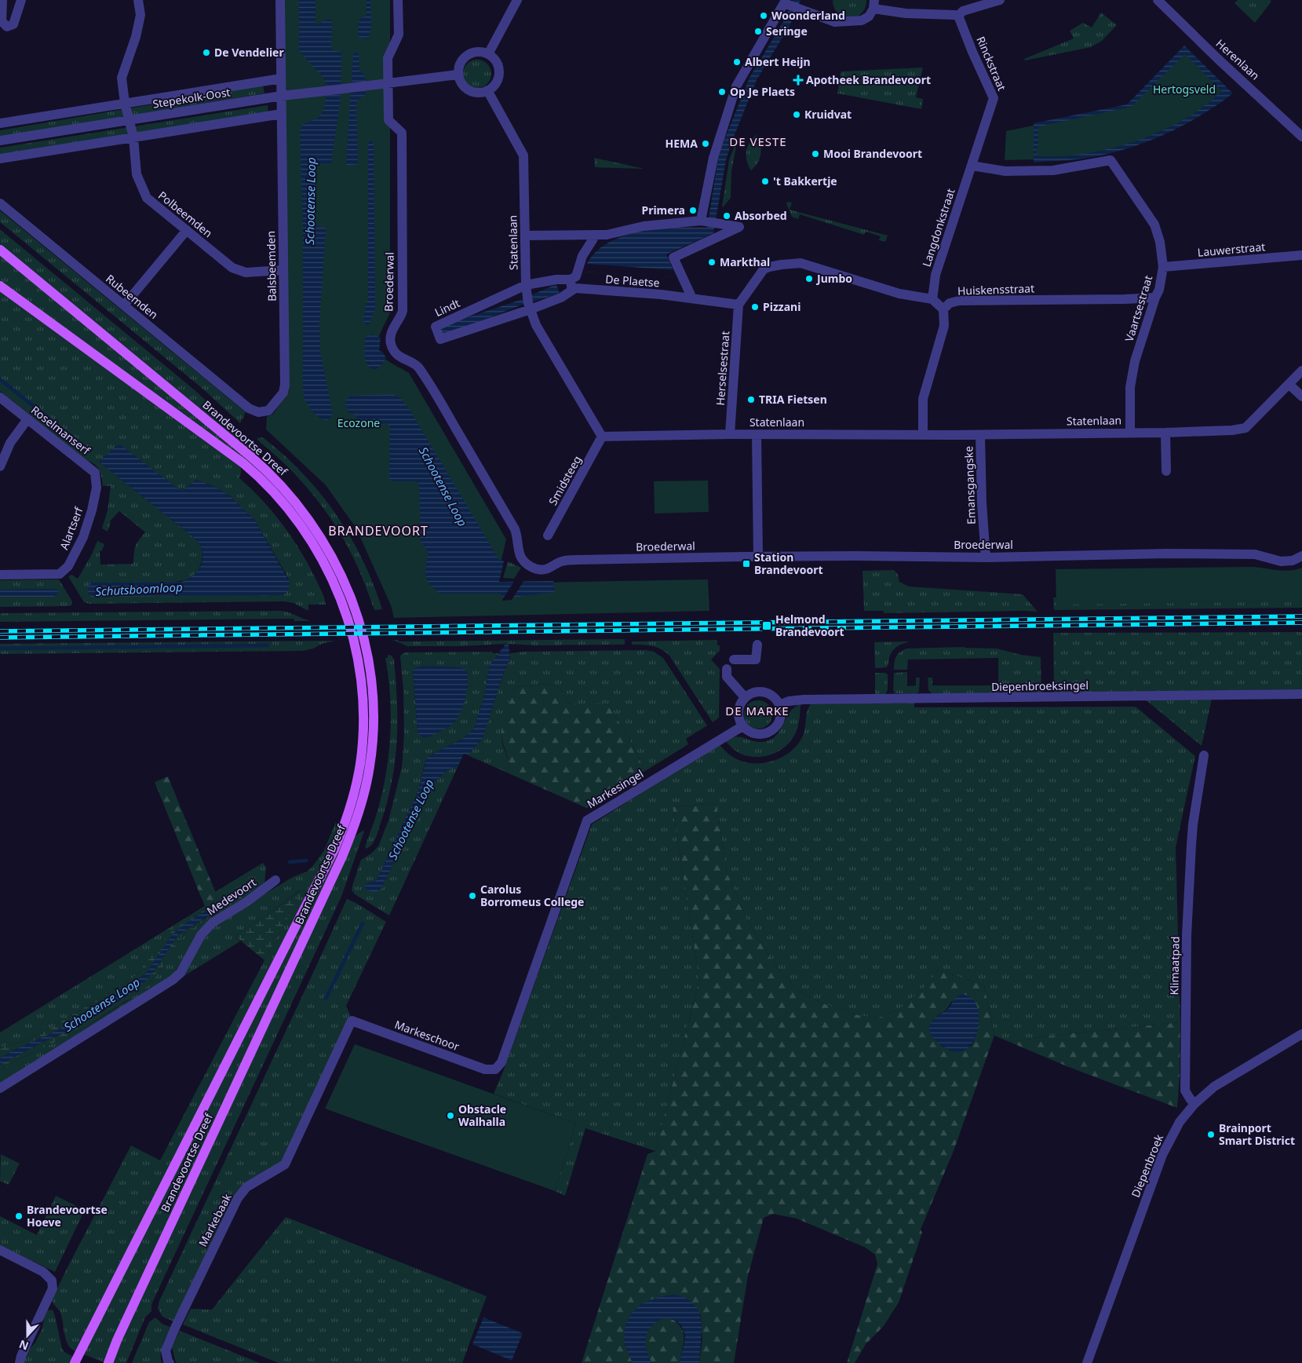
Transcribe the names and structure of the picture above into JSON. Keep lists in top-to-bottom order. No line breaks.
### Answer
{"streets":{"main road":["Brandevoortse Dreef"],"street":["Herenlaan","Rinckstraat","Stepekolk-Oost","Polbeemden","Langdonkstraat","Statenlaan","Lauwerstraat","Balsbeemden","De Plaetse","Broederwal","Huiskensstraat","Rubeemden","Lindt","Vaartsestraat","Herselsestraat","Roselmanserf","Smidsteeg","Emansgangske","Alartserf","Diepenbroeksingel","Markesingel","Medevoort","Klimaatpad","Markeschoor","Diepenbroek","Markebaak"]},"crossings":[["Rinckstraat","Langdonkstraat"],["Rinckstraat","Vaartsestraat"],["Stepekolk-Oost","Polbeemden"],["Stepekolk-Oost","Statenlaan"],["Stepekolk-Oost","Balsbeemden"],["Stepekolk-Oost","Broederwal"],["Polbeemden","Balsbeemden"],["Langdonkstraat","Vaartsestraat"],["Statenlaan","De Plaetse"],["Statenlaan","Lindt"],["Statenlaan","Vaartsestraat"],["Statenlaan","Herselsestraat"],["Statenlaan","Smidsteeg"],["Statenlaan","Emansgangske"],["Lauwerstraat","Vaartsestraat"],["Balsbeemden","Rubeemden"],["De Plaetse","Lindt"],["De Plaetse","Herselsestraat"],["Broederwal","Emansgangske"],["Huiskensstraat","Vaartsestraat"],["Roselmanserf","Alartserf"],["Diepenbroeksingel","Markesingel"],["Markesingel","Markeschoor"],["Klimaatpad","Diepenbroek"],["Markeschoor","Markebaak"]],"districts":["DE VESTE","BRANDEVOORT","DE MARKE"],"water":["Schootense Loop","Schutsboomloop"],"parks":["Hertogsveld","Ecozone"],"places":{"other":["Woonderland","Seringe","De Vendelier","Albert Heijn","Op Je Plaets","Kruidvat","HEMA","Mooi Brandevoort","'t Bakkertje","Primera","Absorbed","Markthal","Jumbo","Pizzani","TRIA Fietsen","Carolus Borromeus College","Obstacle Walhalla","Brainport Smart District","Brandevoortse Hoeve"],"health":["Apotheek Brandevoort"],"transit":["Station Brandevoort","Helmond Brandevoort"]},"north":"bottom"}
